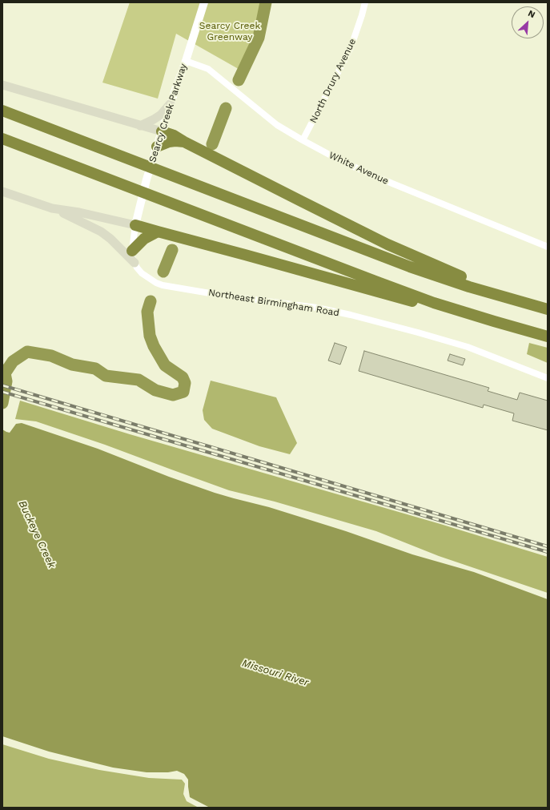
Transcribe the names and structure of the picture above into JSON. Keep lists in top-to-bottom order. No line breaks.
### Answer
{"streets":{"street":["North Drury Avenue","Searcy Creek Parkway","White Avenue","Northeast Birmingham Road"]},"crossings":[["North Drury Avenue","White Avenue"],["Searcy Creek Parkway","White Avenue"],["Searcy Creek Parkway","Northeast Birmingham Road"]],"water":["Buckeye Creek","Missouri River"],"parks":["Searcy Creek Greenway"],"north":"top right"}
